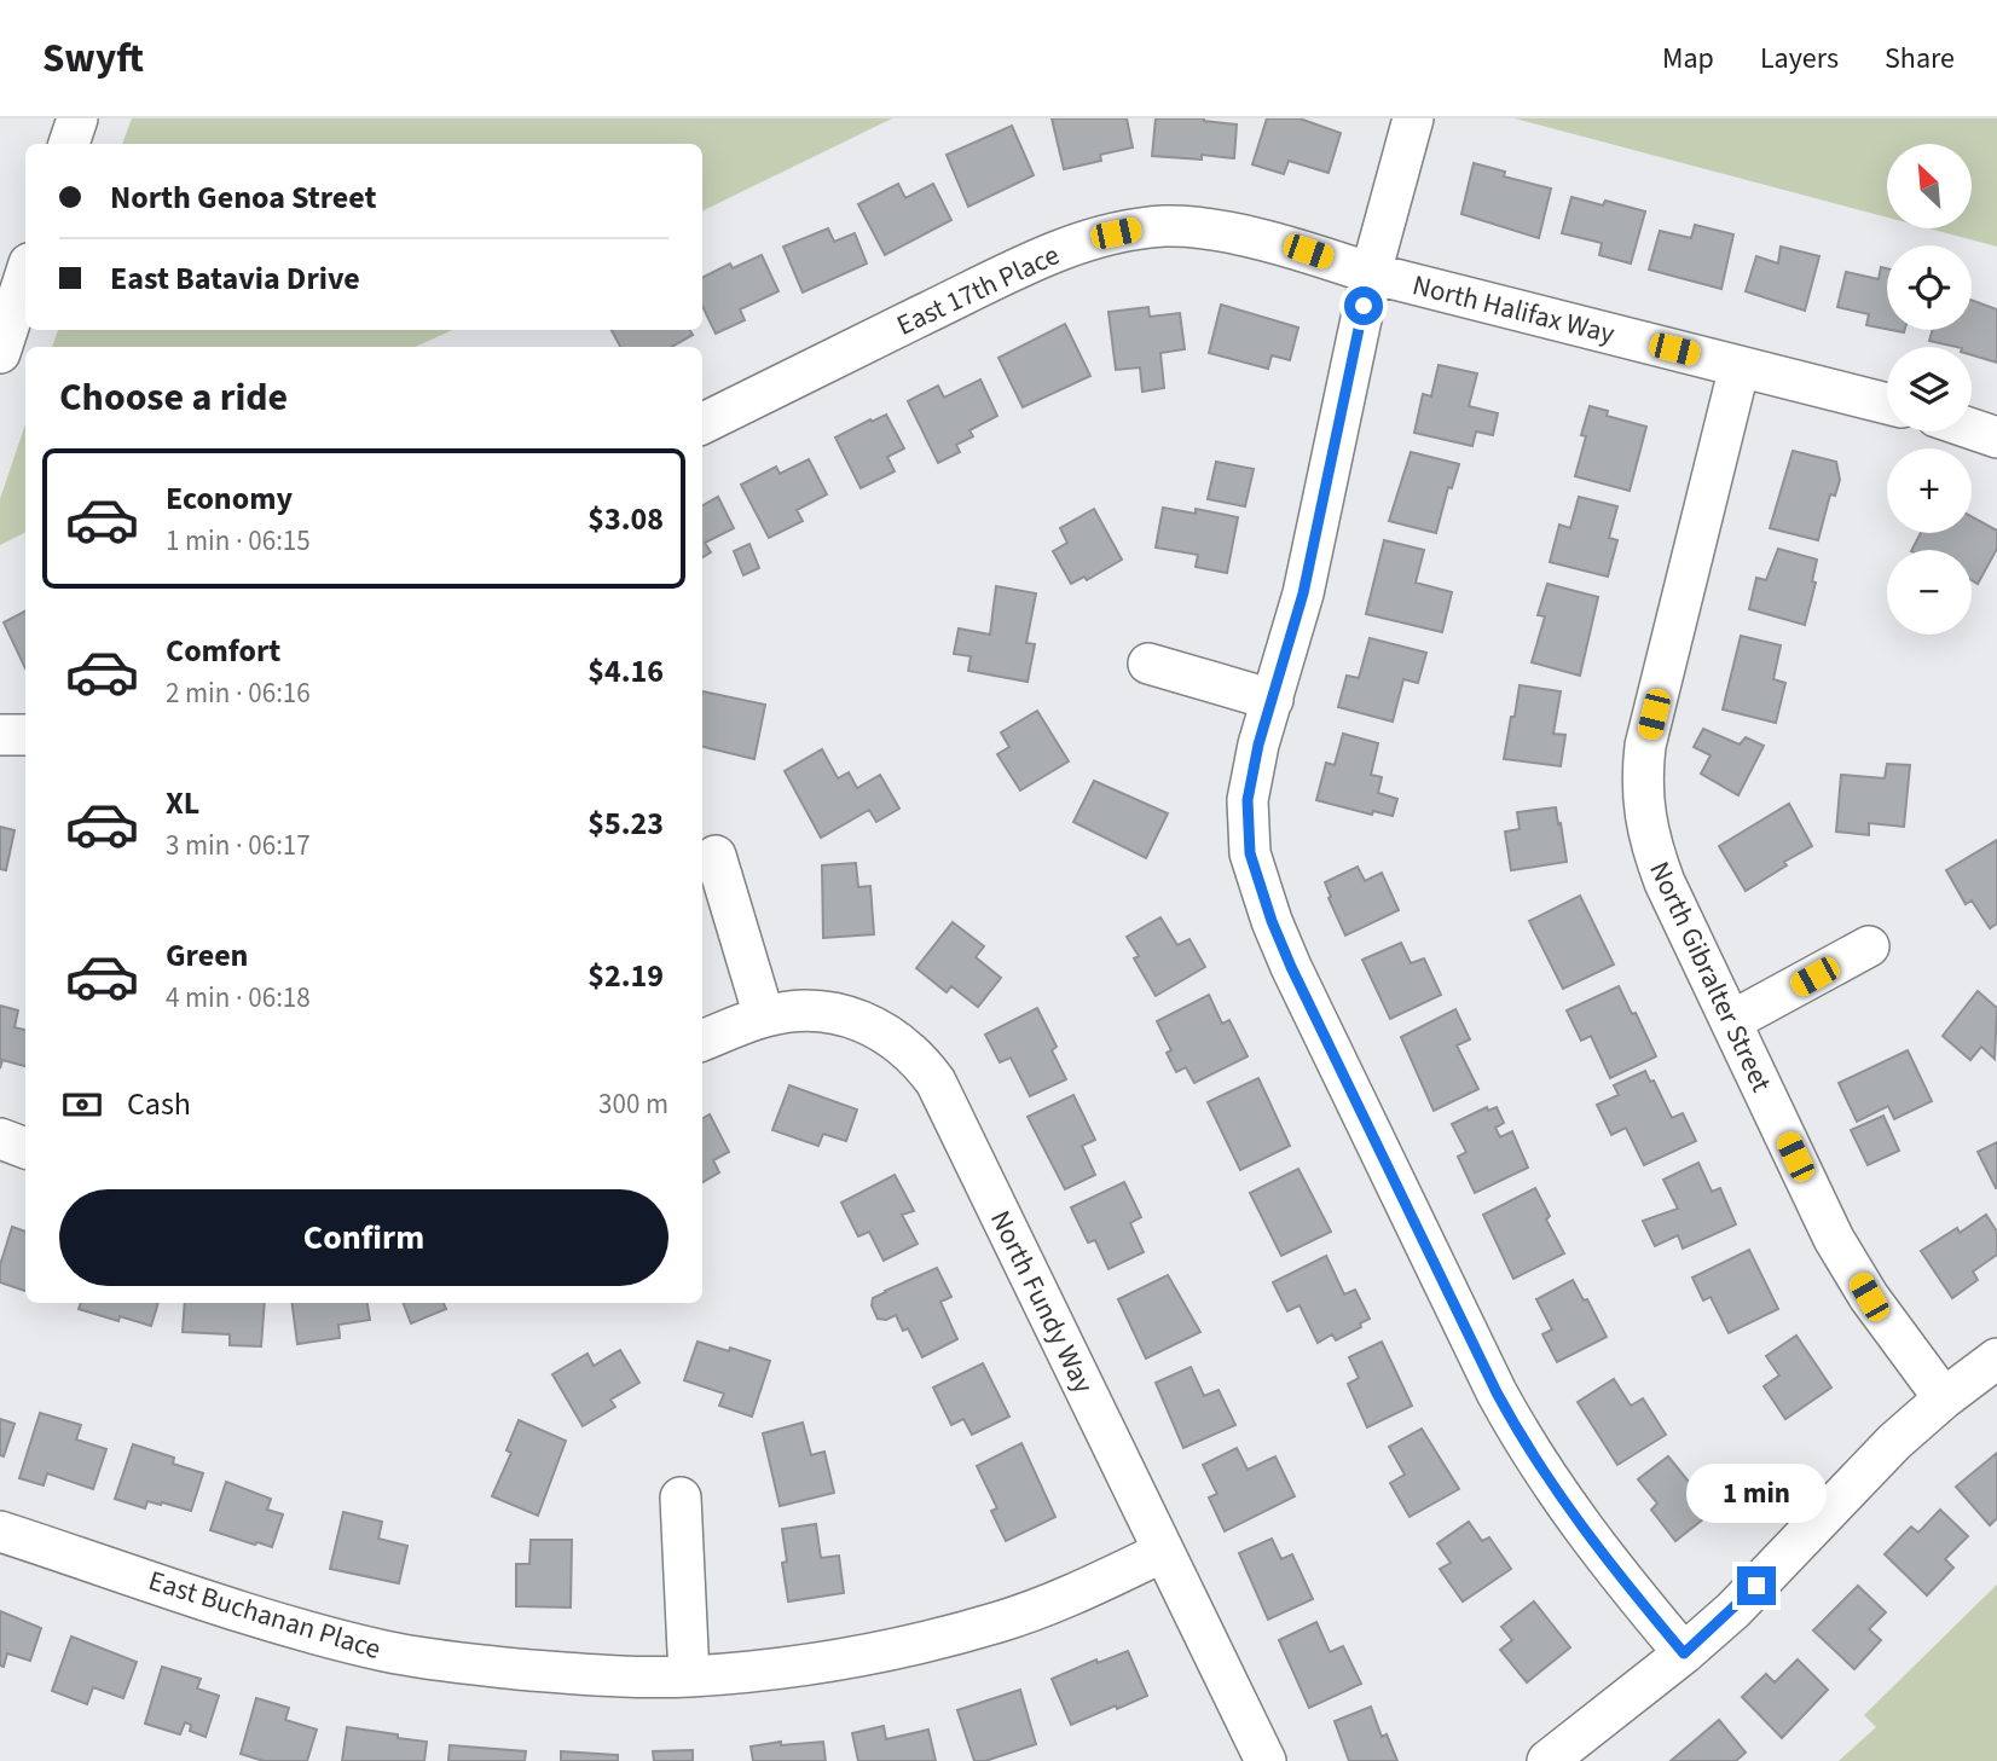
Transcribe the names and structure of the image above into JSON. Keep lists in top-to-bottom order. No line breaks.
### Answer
{"streets":{"street":["East 17th Place","North Halifax Way","North Gibralter Street","North Fundy Way","East Buchanan Place"]},"crossings":[["East 17th Place","North Halifax Way"],["North Halifax Way","North Gibralter Street"],["North Fundy Way","East Buchanan Place"]],"north":"top left","page":{"header":"Swyft","nav":["Map","Layers","Share"],"map_buttons":["+","−"],"banner":["North Genoa Street","East Batavia Drive"],"heading":"Choose a ride","list":[{"name":"Economy","note":"1 min · 06:15","value":"$3.08"},{"name":"Comfort","note":"2 min · 06:16","value":"$4.16"},{"name":"XL","note":"3 min · 06:17","value":"$5.23"},{"name":"Green","note":"4 min · 06:18","value":"$2.19"}],"pay":["Cash","300 m"],"buttons":"Confirm","bubble":"1 min"}}
